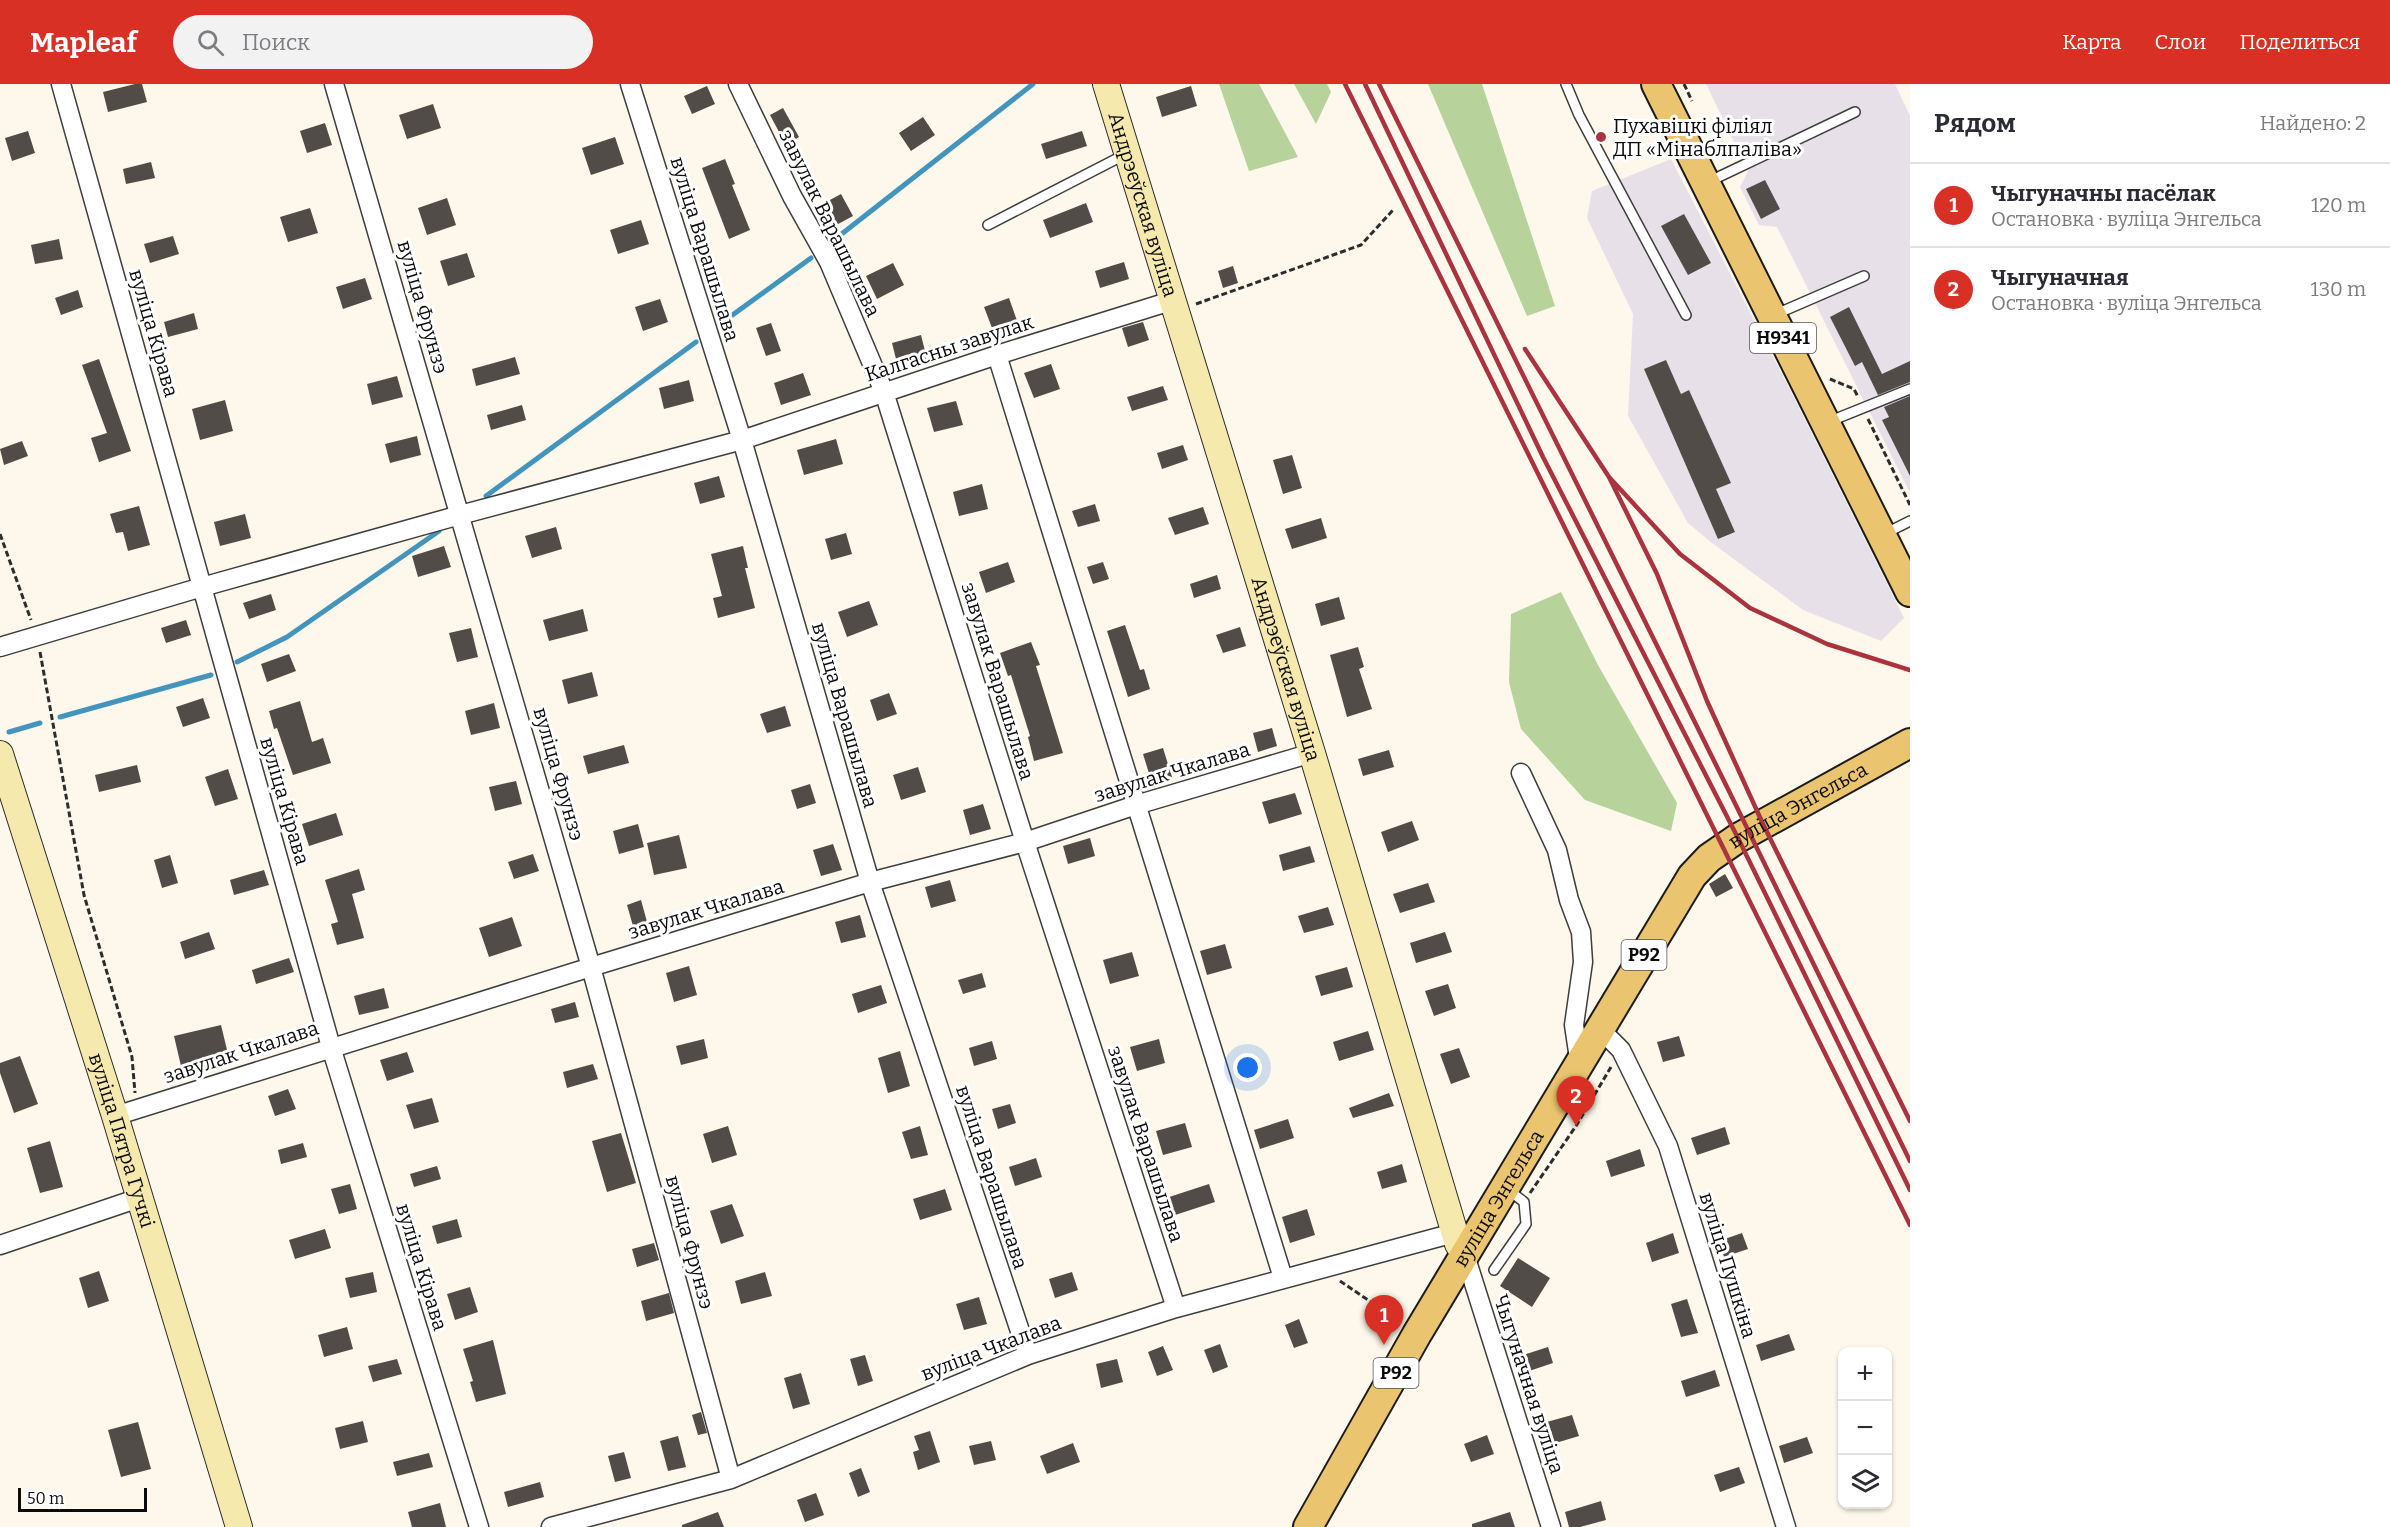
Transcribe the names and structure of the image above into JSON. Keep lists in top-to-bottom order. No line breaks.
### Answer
{"streets":{"main road":["Андрэеўская вуліца","Н9341","вуліца Энгельса","Р92","вуліца Пятра Гучкі"],"street":["завулак Варашылава","вуліца Варашылава","вуліца Фрунзэ","вуліца Кірава","Калгасны завулак","завулак Чкалава","вуліца Пушкіна","вуліца Чкалава","Чыгуначная вуліца"]},"crossings":[["Андрэеўская вуліца","Калгасны завулак"],["Андрэеўская вуліца","завулак Чкалава"],["Андрэеўская вуліца","вуліца Энгельса"],["Андрэеўская вуліца","вуліца Чкалава"],["Андрэеўская вуліца","Чыгуначная вуліца"],["завулак Варашылава","Калгасны завулак"],["завулак Варашылава","завулак Чкалава"],["завулак Варашылава","вуліца Чкалава"],["вуліца Варашылава","Калгасны завулак"],["вуліца Варашылава","завулак Чкалава"],["вуліца Варашылава","вуліца Чкалава"],["вуліца Фрунзэ","Калгасны завулак"],["вуліца Фрунзэ","завулак Чкалава"],["вуліца Фрунзэ","вуліца Чкалава"],["вуліца Кірава","Калгасны завулак"],["вуліца Кірава","завулак Чкалава"],["завулак Чкалава","вуліца Пятра Гучкі"],["вуліца Энгельса","вуліца Пушкіна"],["вуліца Энгельса","вуліца Чкалава"],["вуліца Энгельса","Чыгуначная вуліца"],["вуліца Чкалава","Чыгуначная вуліца"]],"places":["Пухавіцкі філіял ДП «Мінаблпаліва»"],"scale_bar":"50 m","page":{"header":"Mapleaf","search":"Поиск","nav":["Карта","Слои","Поделиться"],"heading":["Рядом","Найдено: 2"],"list":[{"mark":"1","name":"Чыгуначны пасёлак","note":"Остановка · вуліца Энгельса","value":"120 m"},{"mark":"2","name":"Чыгуначная","note":"Остановка · вуліца Энгельса","value":"130 m"}],"pins":["2","1"],"map_buttons":["+","−"],"scale":"50 m"}}
